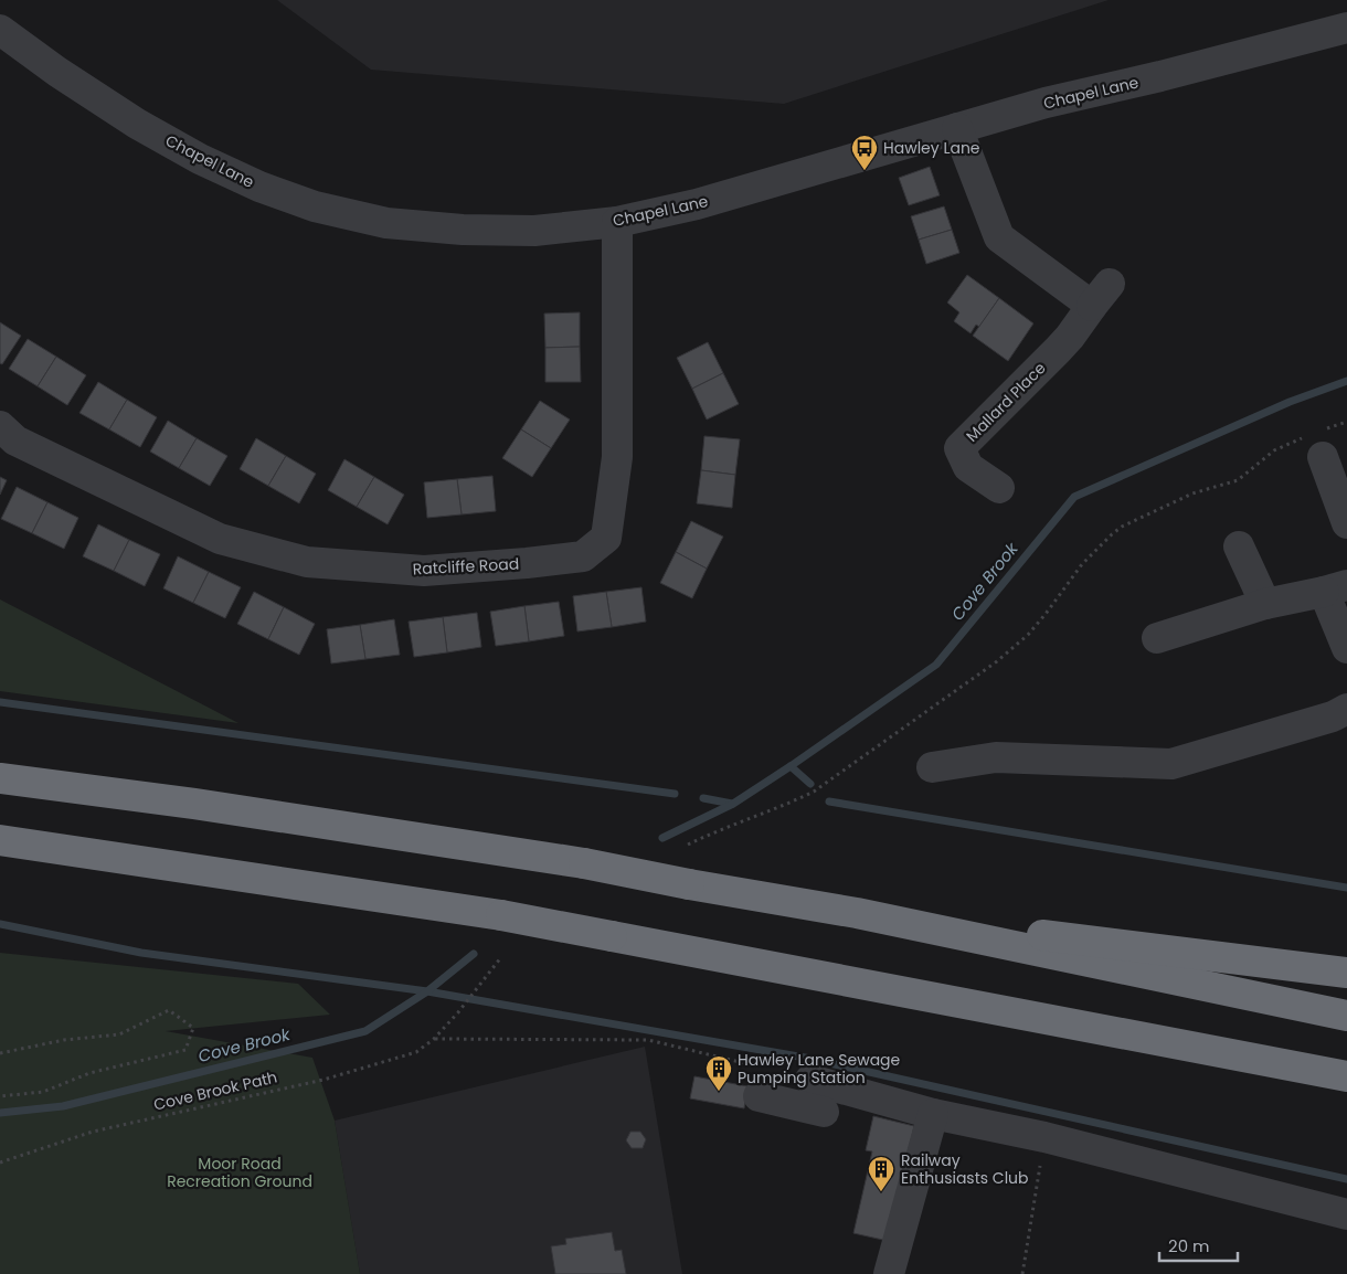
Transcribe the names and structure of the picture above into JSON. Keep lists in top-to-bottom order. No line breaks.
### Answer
{"streets":{"street":["Chapel Lane","Mallard Place","Ratcliffe Road"],"path":["Cove Brook Path"]},"crossings":[["Chapel Lane","Mallard Place"],["Chapel Lane","Ratcliffe Road"]],"water":["Cove Brook"],"parks":["Moor Road Recreation Ground"],"places":{"bus stop":["Hawley Lane"],"building":["Hawley Lane Sewage Pumping Station","Railway Enthusiasts Club"]},"scale_bar":"20 m"}
